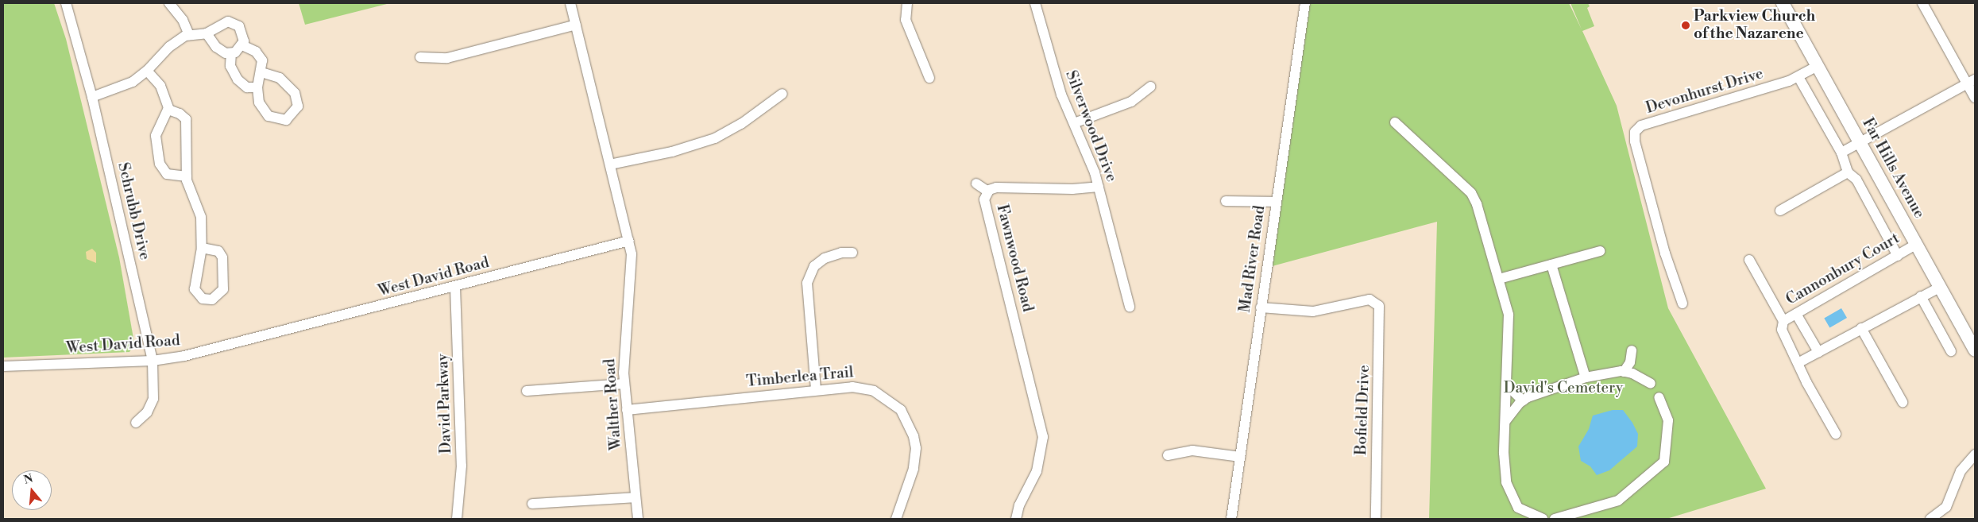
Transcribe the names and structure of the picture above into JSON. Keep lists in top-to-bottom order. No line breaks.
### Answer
{"streets":{"main road":["Far Hills Avenue"],"street":["Devonhurst Drive","Silverwood Drive","Schrubb Drive","Fawnwood Road","Mad River Road","Cannonbury Court","West David Road","Timberlea Trail","David Parkway","Walther Road","Bofield Drive"]},"crossings":[["Devonhurst Drive","Far Hills Avenue"],["Silverwood Drive","Fawnwood Road"],["Far Hills Avenue","Cannonbury Court"],["Schrubb Drive","West David Road"],["Mad River Road","Bofield Drive"],["West David Road","David Parkway"],["West David Road","Walther Road"],["Timberlea Trail","Walther Road"]],"parks":["David's Cemetery"],"places":["Parkview Church of the Nazarene"],"north":"top"}
